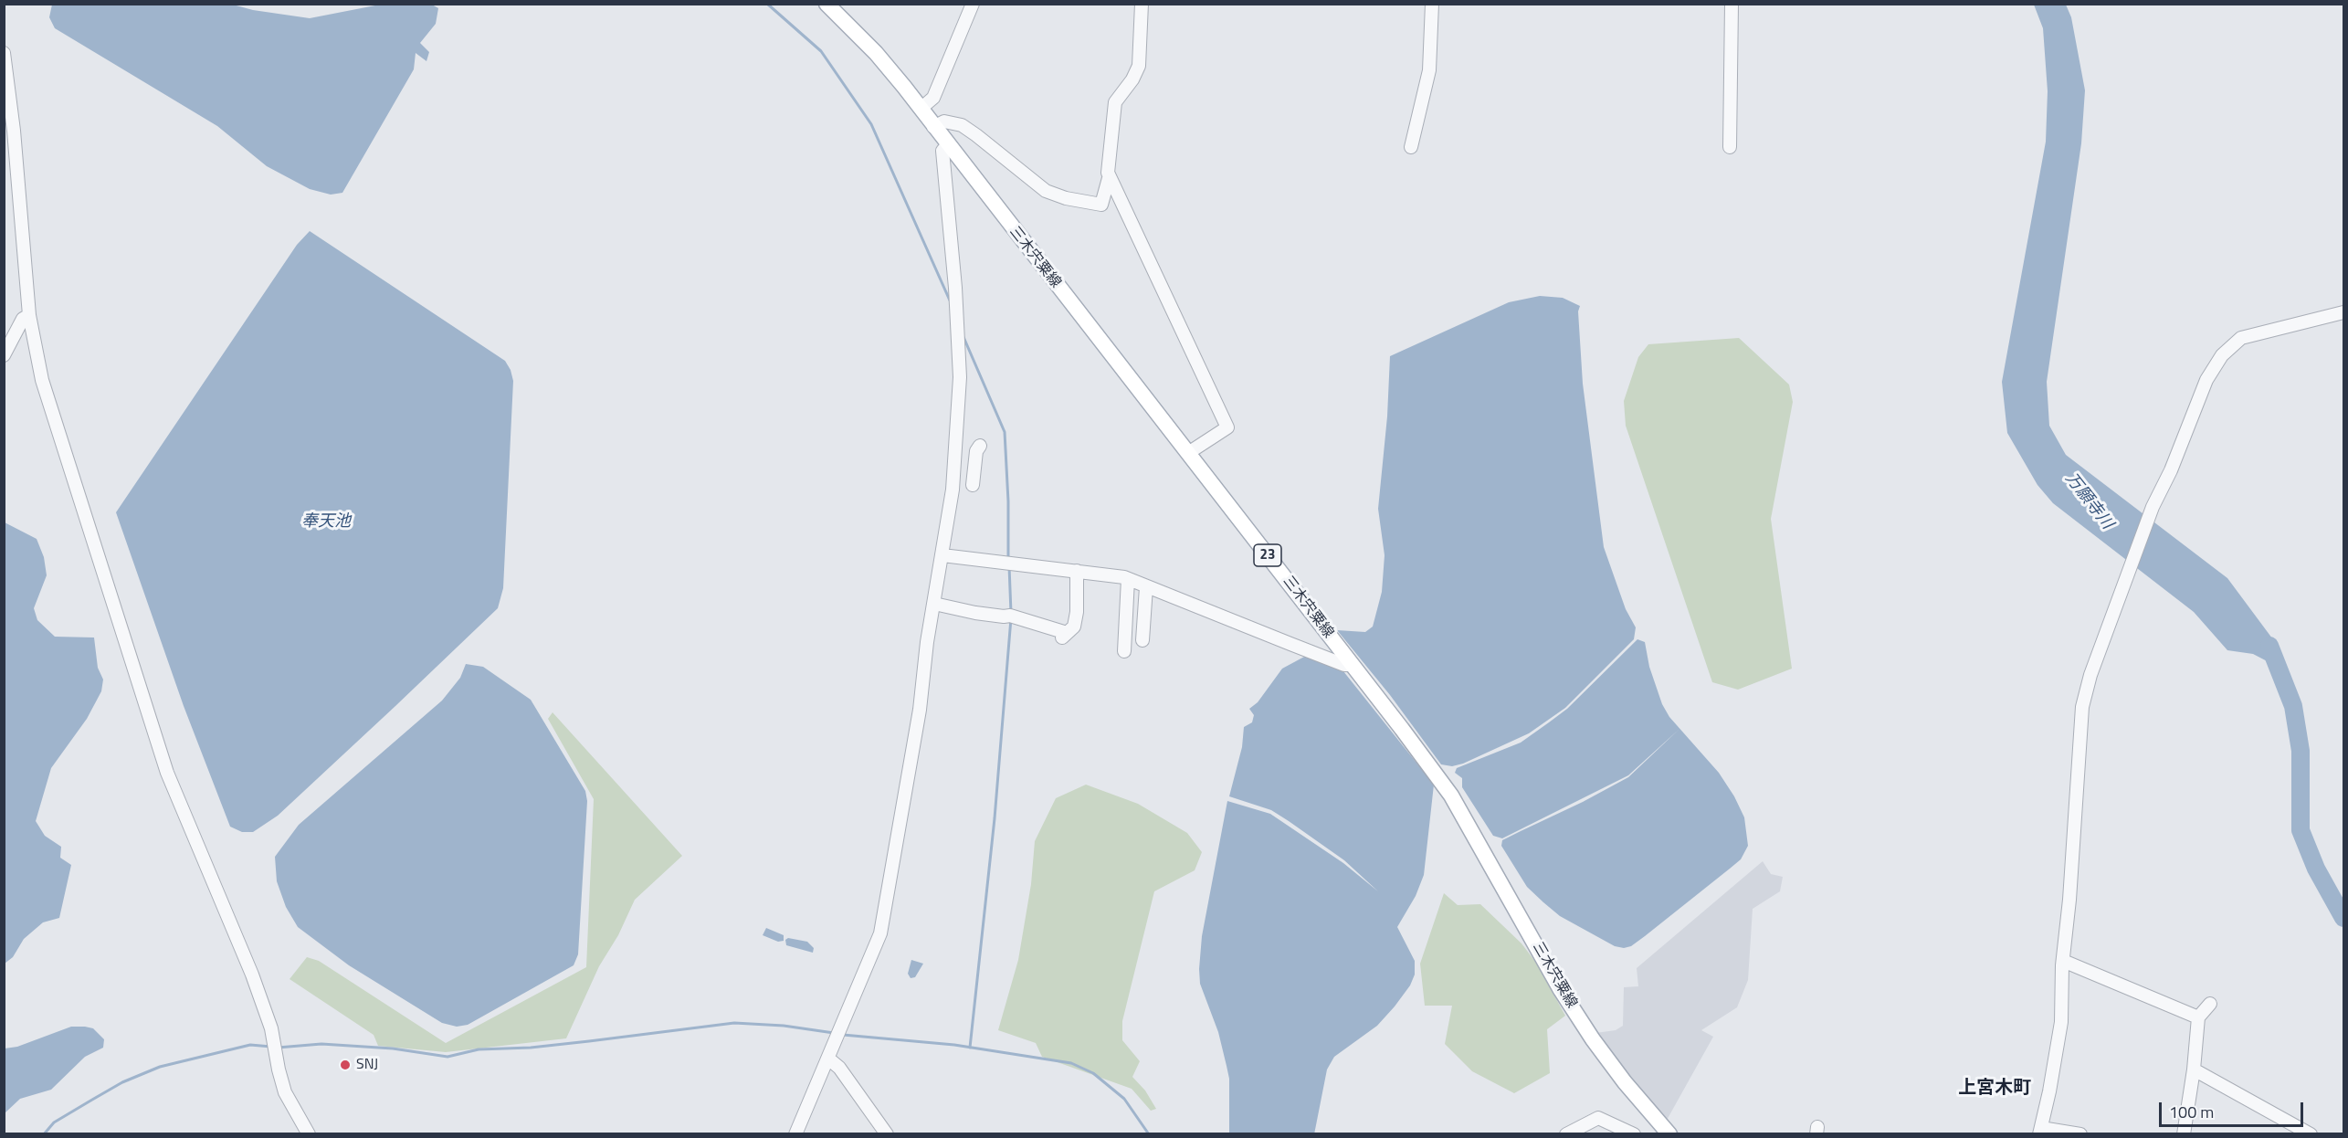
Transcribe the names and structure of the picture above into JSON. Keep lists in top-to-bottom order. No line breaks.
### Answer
{"streets":{"main road":["三木宍粟線","23"]},"districts":["上宮木町"],"water":["万願寺川","奉天池"],"places":["SNJ"],"scale_bar":"100 m"}
